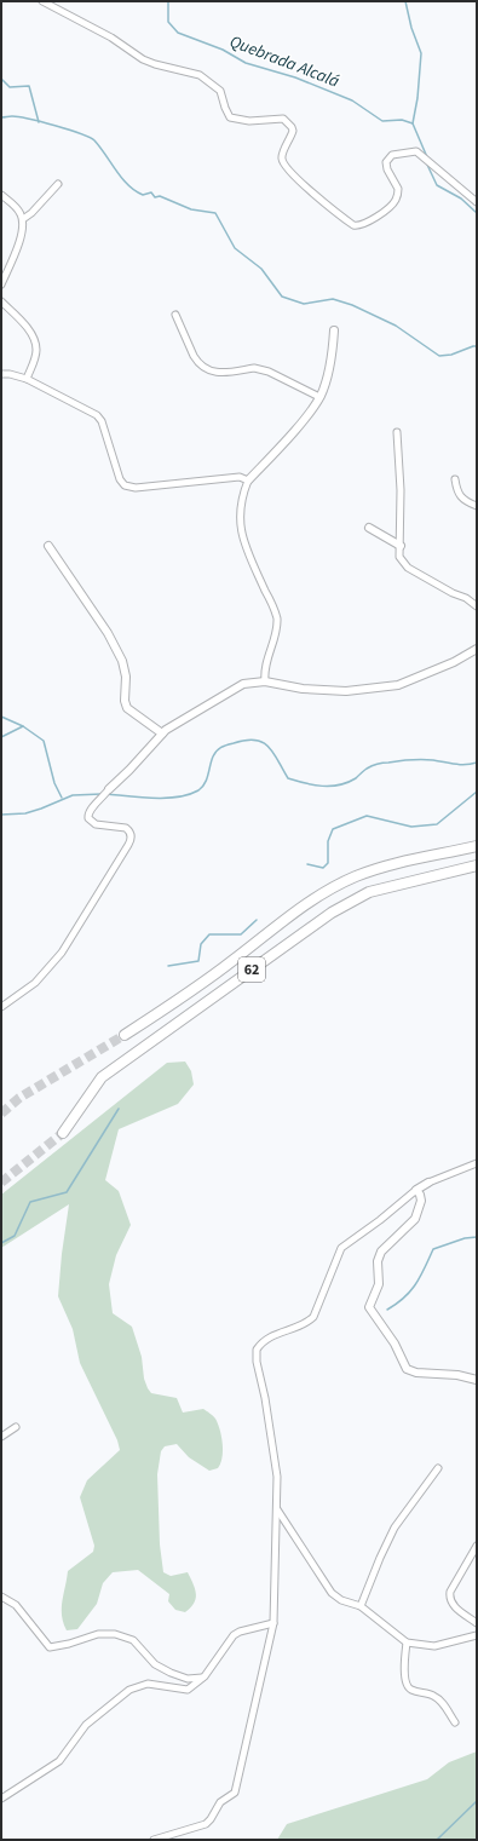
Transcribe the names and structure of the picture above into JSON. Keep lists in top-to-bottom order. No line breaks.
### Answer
{"streets":{"highway":["62"]},"water":["Quebrada Alcalá"]}
